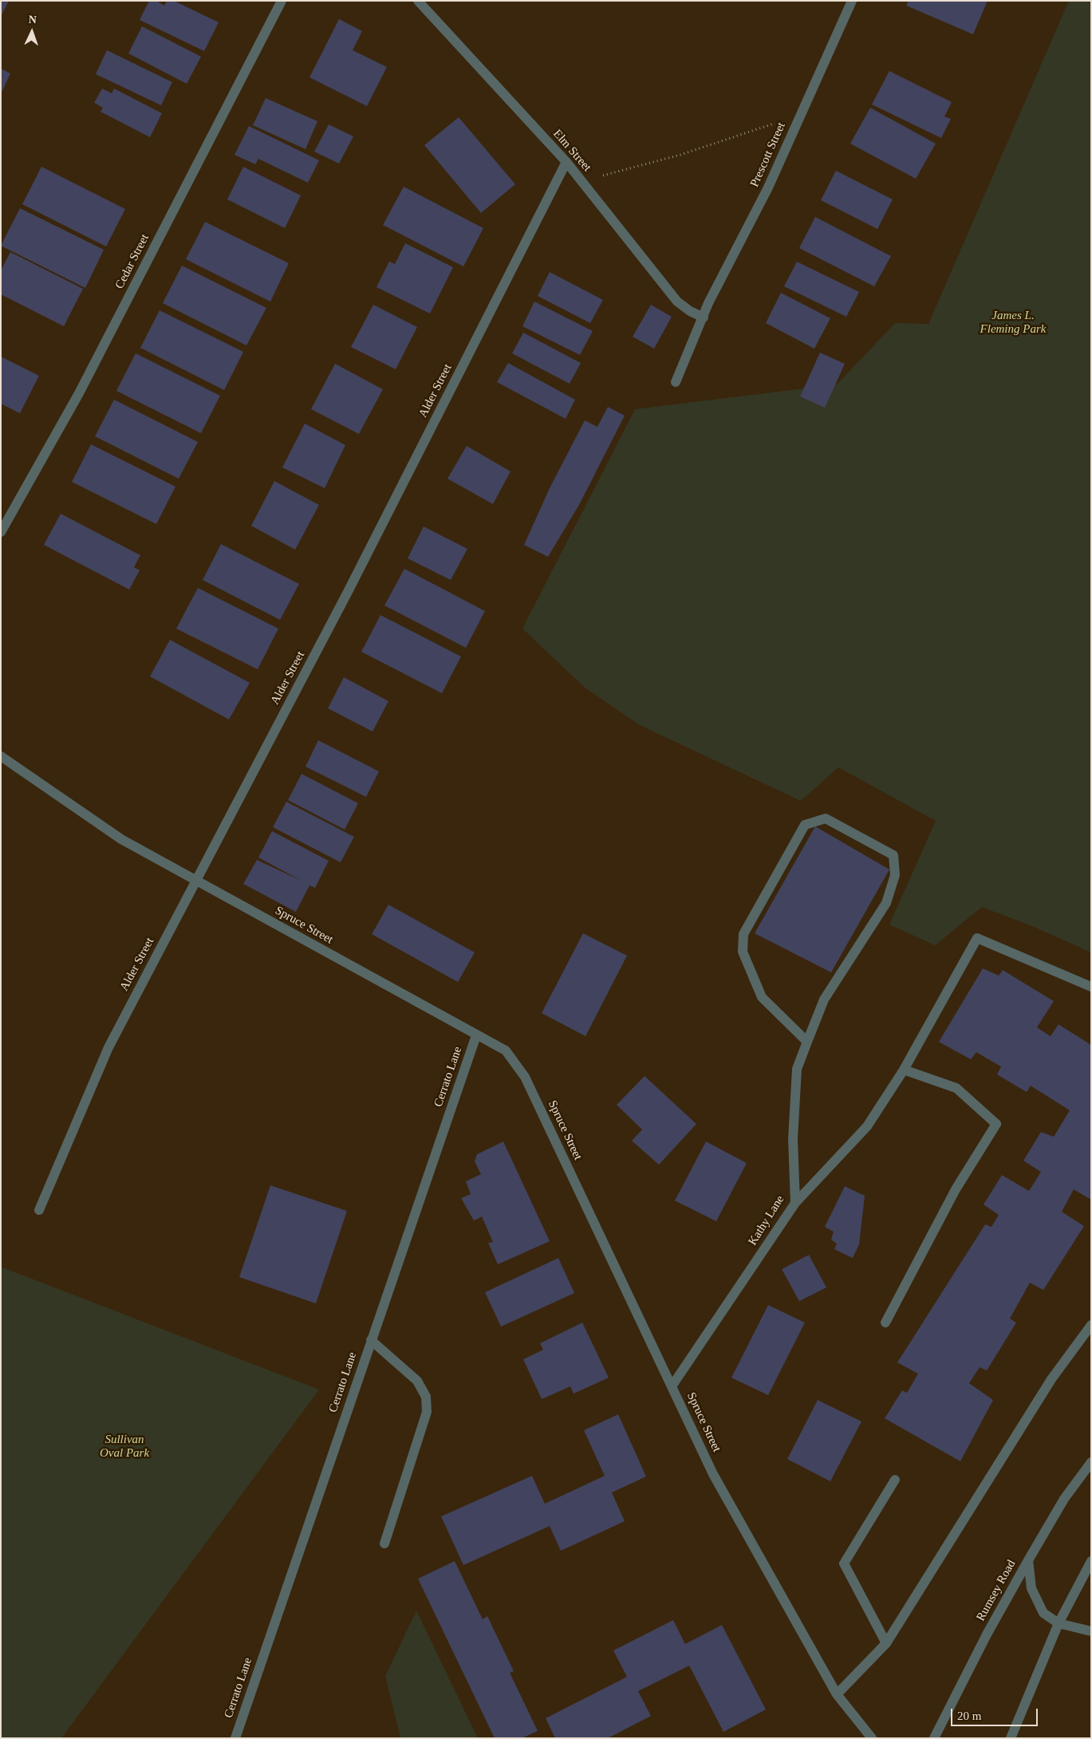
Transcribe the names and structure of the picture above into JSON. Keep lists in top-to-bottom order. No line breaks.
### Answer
{"streets":{"street":["Elm Street","Prescott Street","Cedar Street","Alder Street","Spruce Street","Cerrato Lane","Kathy Lane","Rumsey Road"]},"crossings":[["Elm Street","Prescott Street"],["Elm Street","Alder Street"],["Alder Street","Spruce Street"],["Spruce Street","Cerrato Lane"],["Spruce Street","Kathy Lane"]],"parks":["James L. Fleming Park","Sullivan Oval Park"],"scale_bar":"20 m","north":"top"}
